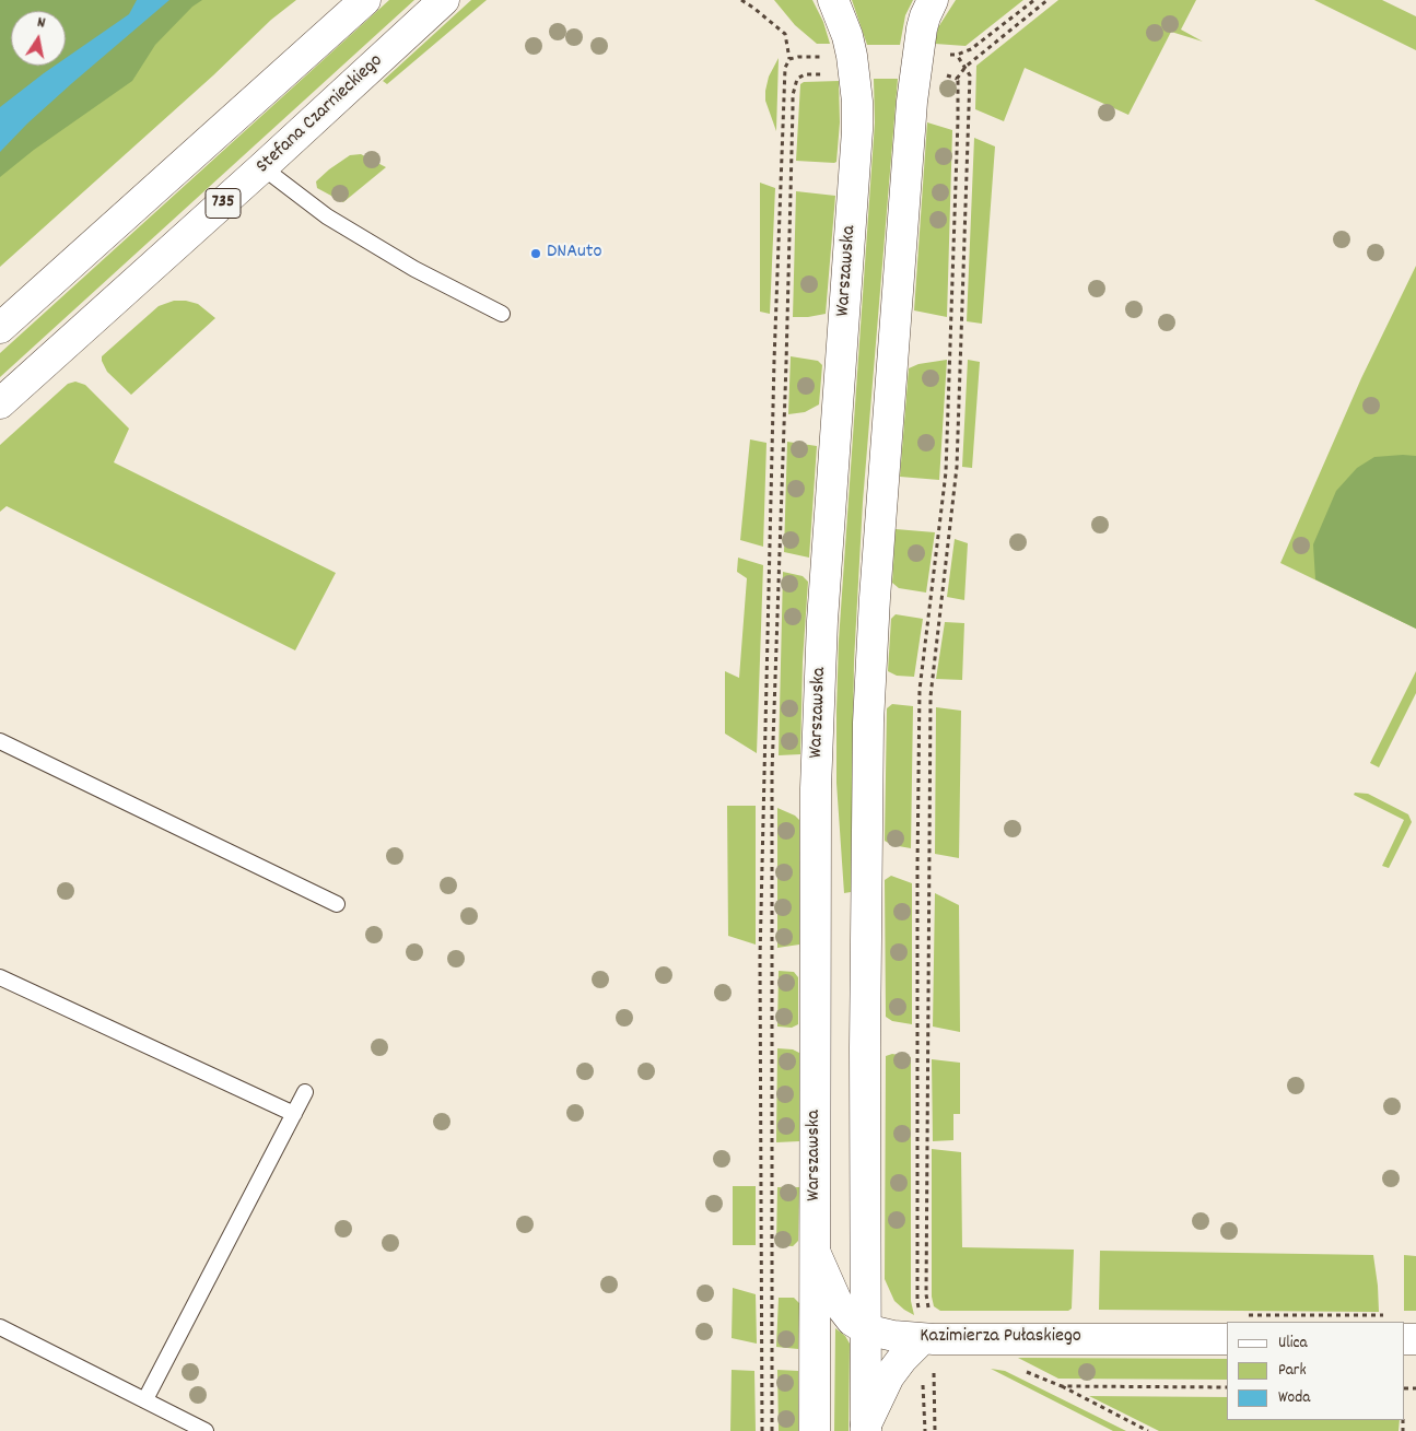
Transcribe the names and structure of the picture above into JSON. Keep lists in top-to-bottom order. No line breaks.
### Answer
{"streets":{"main road":["Stefana Czarnieckiego","735","Warszawska","Kazimierza Pułaskiego"]},"crossings":[["Warszawska","Kazimierza Pułaskiego"]],"places":["DNAuto"],"legend":["Ulica","Park","Woda"],"north":"top"}
